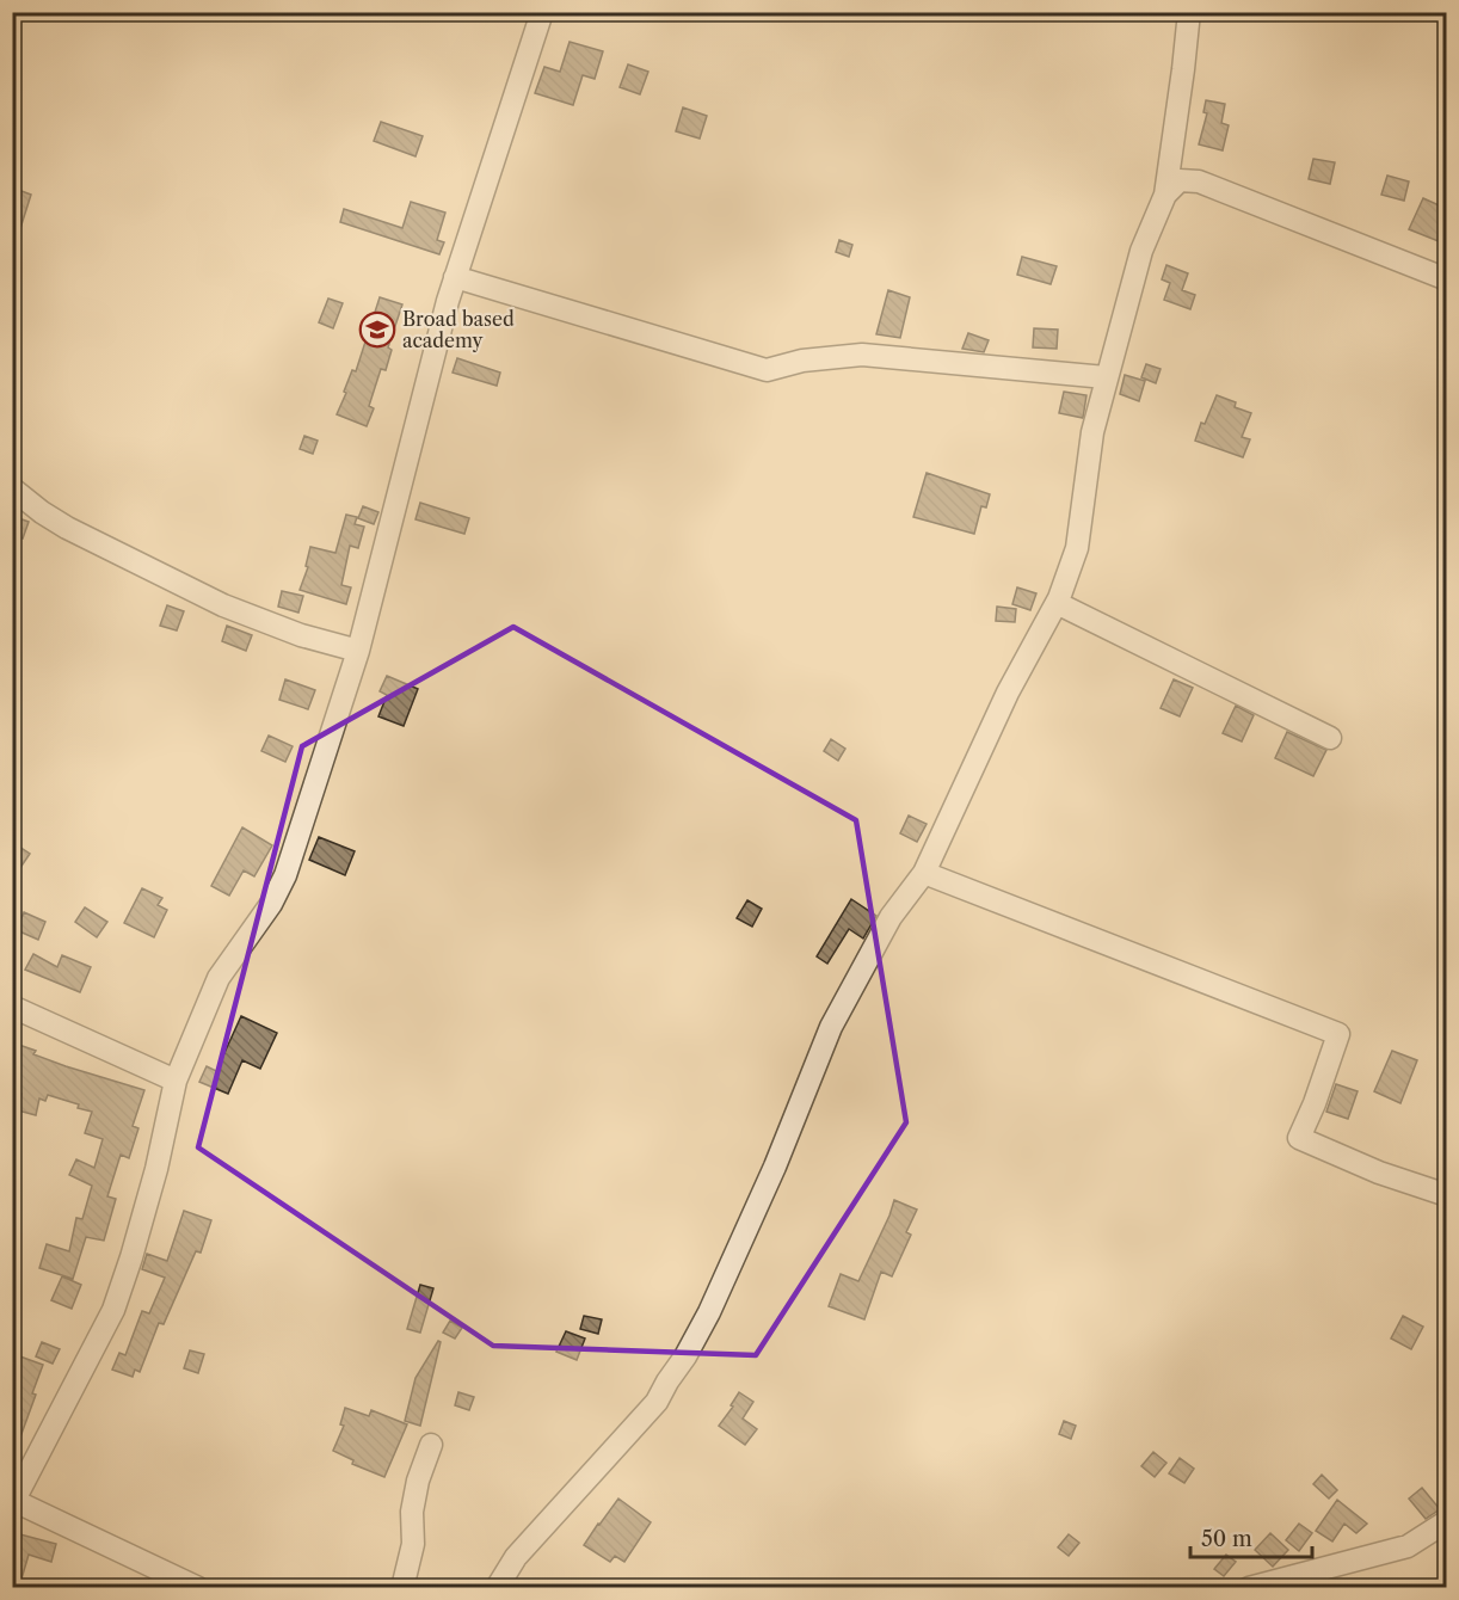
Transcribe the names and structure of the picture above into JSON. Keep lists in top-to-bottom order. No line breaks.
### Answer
{"places":{"school or university":["Broad based academy"]},"scale_bar":"50 m"}
